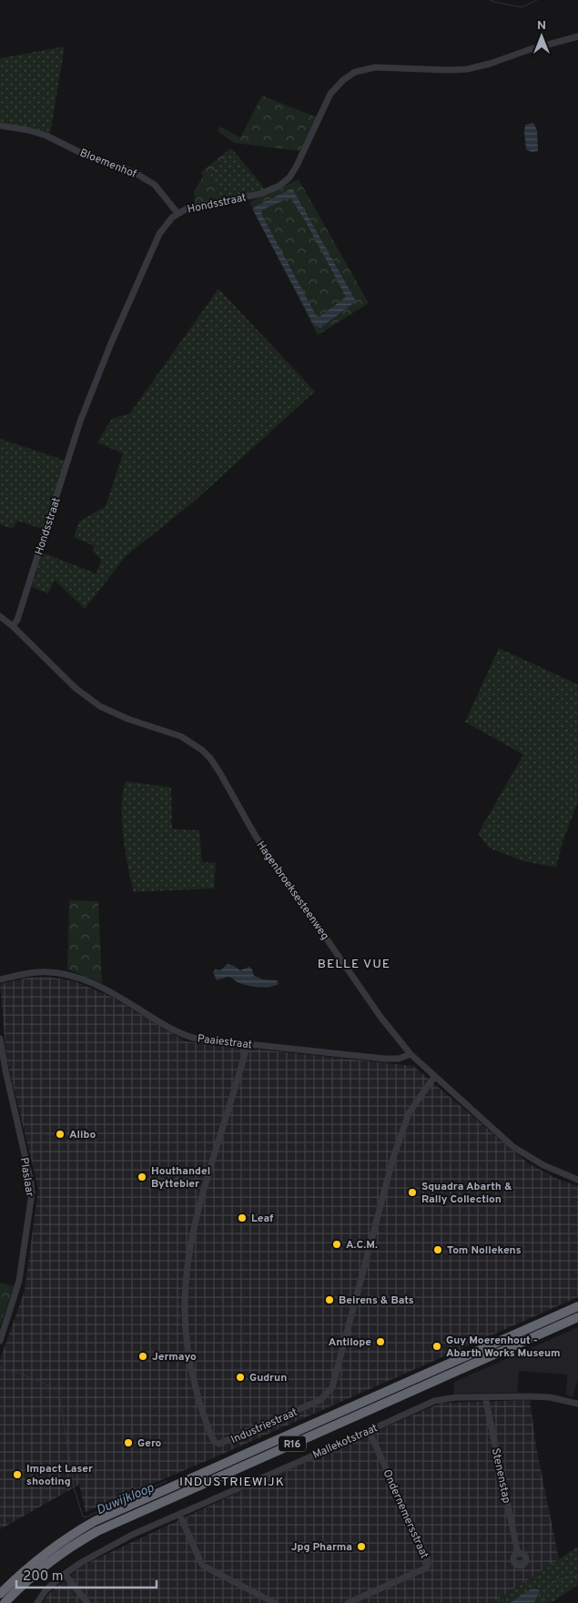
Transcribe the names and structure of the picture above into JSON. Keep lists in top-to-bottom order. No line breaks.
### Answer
{"streets":{"highway":["R16"],"street":["Bloemenhof","Hondsstraat","Hagenbroeksesteenweg","Paaiestraat","Plaslaar","Industriestraat","Mallekotstraat","Stenenstap","Ondernemersstraat"]},"crossings":[["Bloemenhof","Hondsstraat"],["Hondsstraat","Hagenbroeksesteenweg"],["Hagenbroeksesteenweg","Paaiestraat"],["Hagenbroeksesteenweg","Industriestraat"],["Paaiestraat","Industriestraat"],["Mallekotstraat","Stenenstap"],["Mallekotstraat","Ondernemersstraat"]],"districts":["BELLE VUE","INDUSTRIEWIJK"],"water":["Duwijkloop"],"places":["Alibo","Houthandel Byttebier","Squadra Abarth & Rally Collection","Leaf","A.C.M.","Tom Nollekens","Beirens & Bats","Antilope","Guy Moerenhout - Abarth Works Museum","Jermayo","Gudrun","Gero","Impact Laser shooting","Jpg Pharma"],"scale_bar":"200 m","north":"top"}
